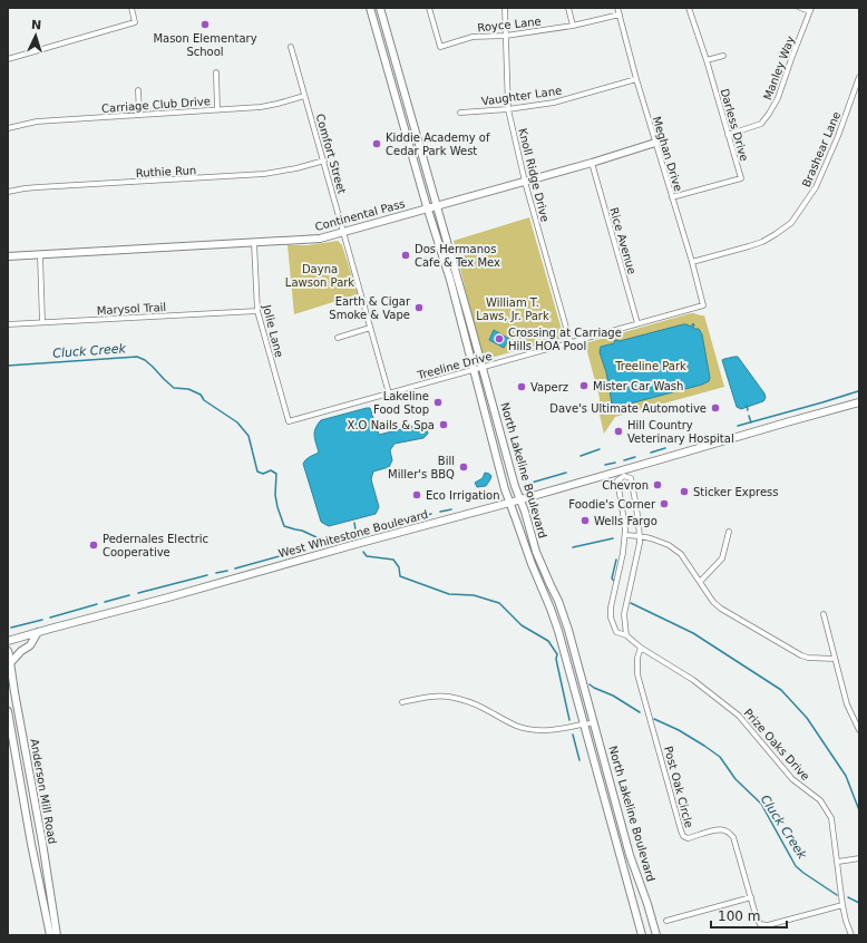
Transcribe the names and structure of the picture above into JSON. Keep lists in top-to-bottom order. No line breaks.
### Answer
{"streets":{"main road":["Continental Pass","North Lakeline Boulevard","West Whitestone Boulevard","Anderson Mill Road"],"street":["Royce Lane","Manley Way","Vaughter Lane","Carriage Club Drive","Darless Drive","Brashear Lane","Comfort Street","Meghan Drive","Ruthie Run","Knoll Ridge Drive","Rice Avenue","Marysol Trail","Jolie Lane","Treeline Drive","Prize Oaks Drive","Post Oak Circle"]},"crossings":[["Royce Lane","Meghan Drive"],["Royce Lane","Knoll Ridge Drive"],["Manley Way","Darless Drive"],["Vaughter Lane","Meghan Drive"],["Vaughter Lane","Knoll Ridge Drive"],["Carriage Club Drive","Comfort Street"],["Darless Drive","Meghan Drive"],["Brashear Lane","Meghan Drive"],["Comfort Street","Ruthie Run"],["Comfort Street","Continental Pass"],["Comfort Street","Treeline Drive"],["Meghan Drive","Continental Pass"],["Meghan Drive","Treeline Drive"],["Knoll Ridge Drive","Continental Pass"],["Knoll Ridge Drive","Treeline Drive"],["Continental Pass","Rice Avenue"],["Continental Pass","Jolie Lane"],["Continental Pass","North Lakeline Boulevard"],["Rice Avenue","Treeline Drive"],["Marysol Trail","Jolie Lane"],["Jolie Lane","Treeline Drive"],["Treeline Drive","North Lakeline Boulevard"],["North Lakeline Boulevard","West Whitestone Boulevard"],["West Whitestone Boulevard","Prize Oaks Drive"],["Prize Oaks Drive","Post Oak Circle"]],"water":["Cluck Creek"],"parks":["Dayna Lawson Park","William T. Laws, Jr. Park","Treeline Park"],"places":["Mason Elementary School","Kiddie Academy of Cedar Park West","Dos Hermanos Cafe & Tex Mex","Earth & Cigar Smoke & Vape","Crossing at Carriage Hills HOA Pool","Mister Car Wash","Vaperz","Lakeline Food Stop","Dave's Ultimate Automotive","X.O Nails & Spa","Hill Country Veterinary Hospital","Bill Miller's BBQ","Chevron","Sticker Express","Eco Irrigation","Foodie's Corner","Wells Fargo","Pedernales Electric Cooperative"],"scale_bar":"100 m","north":"top"}
